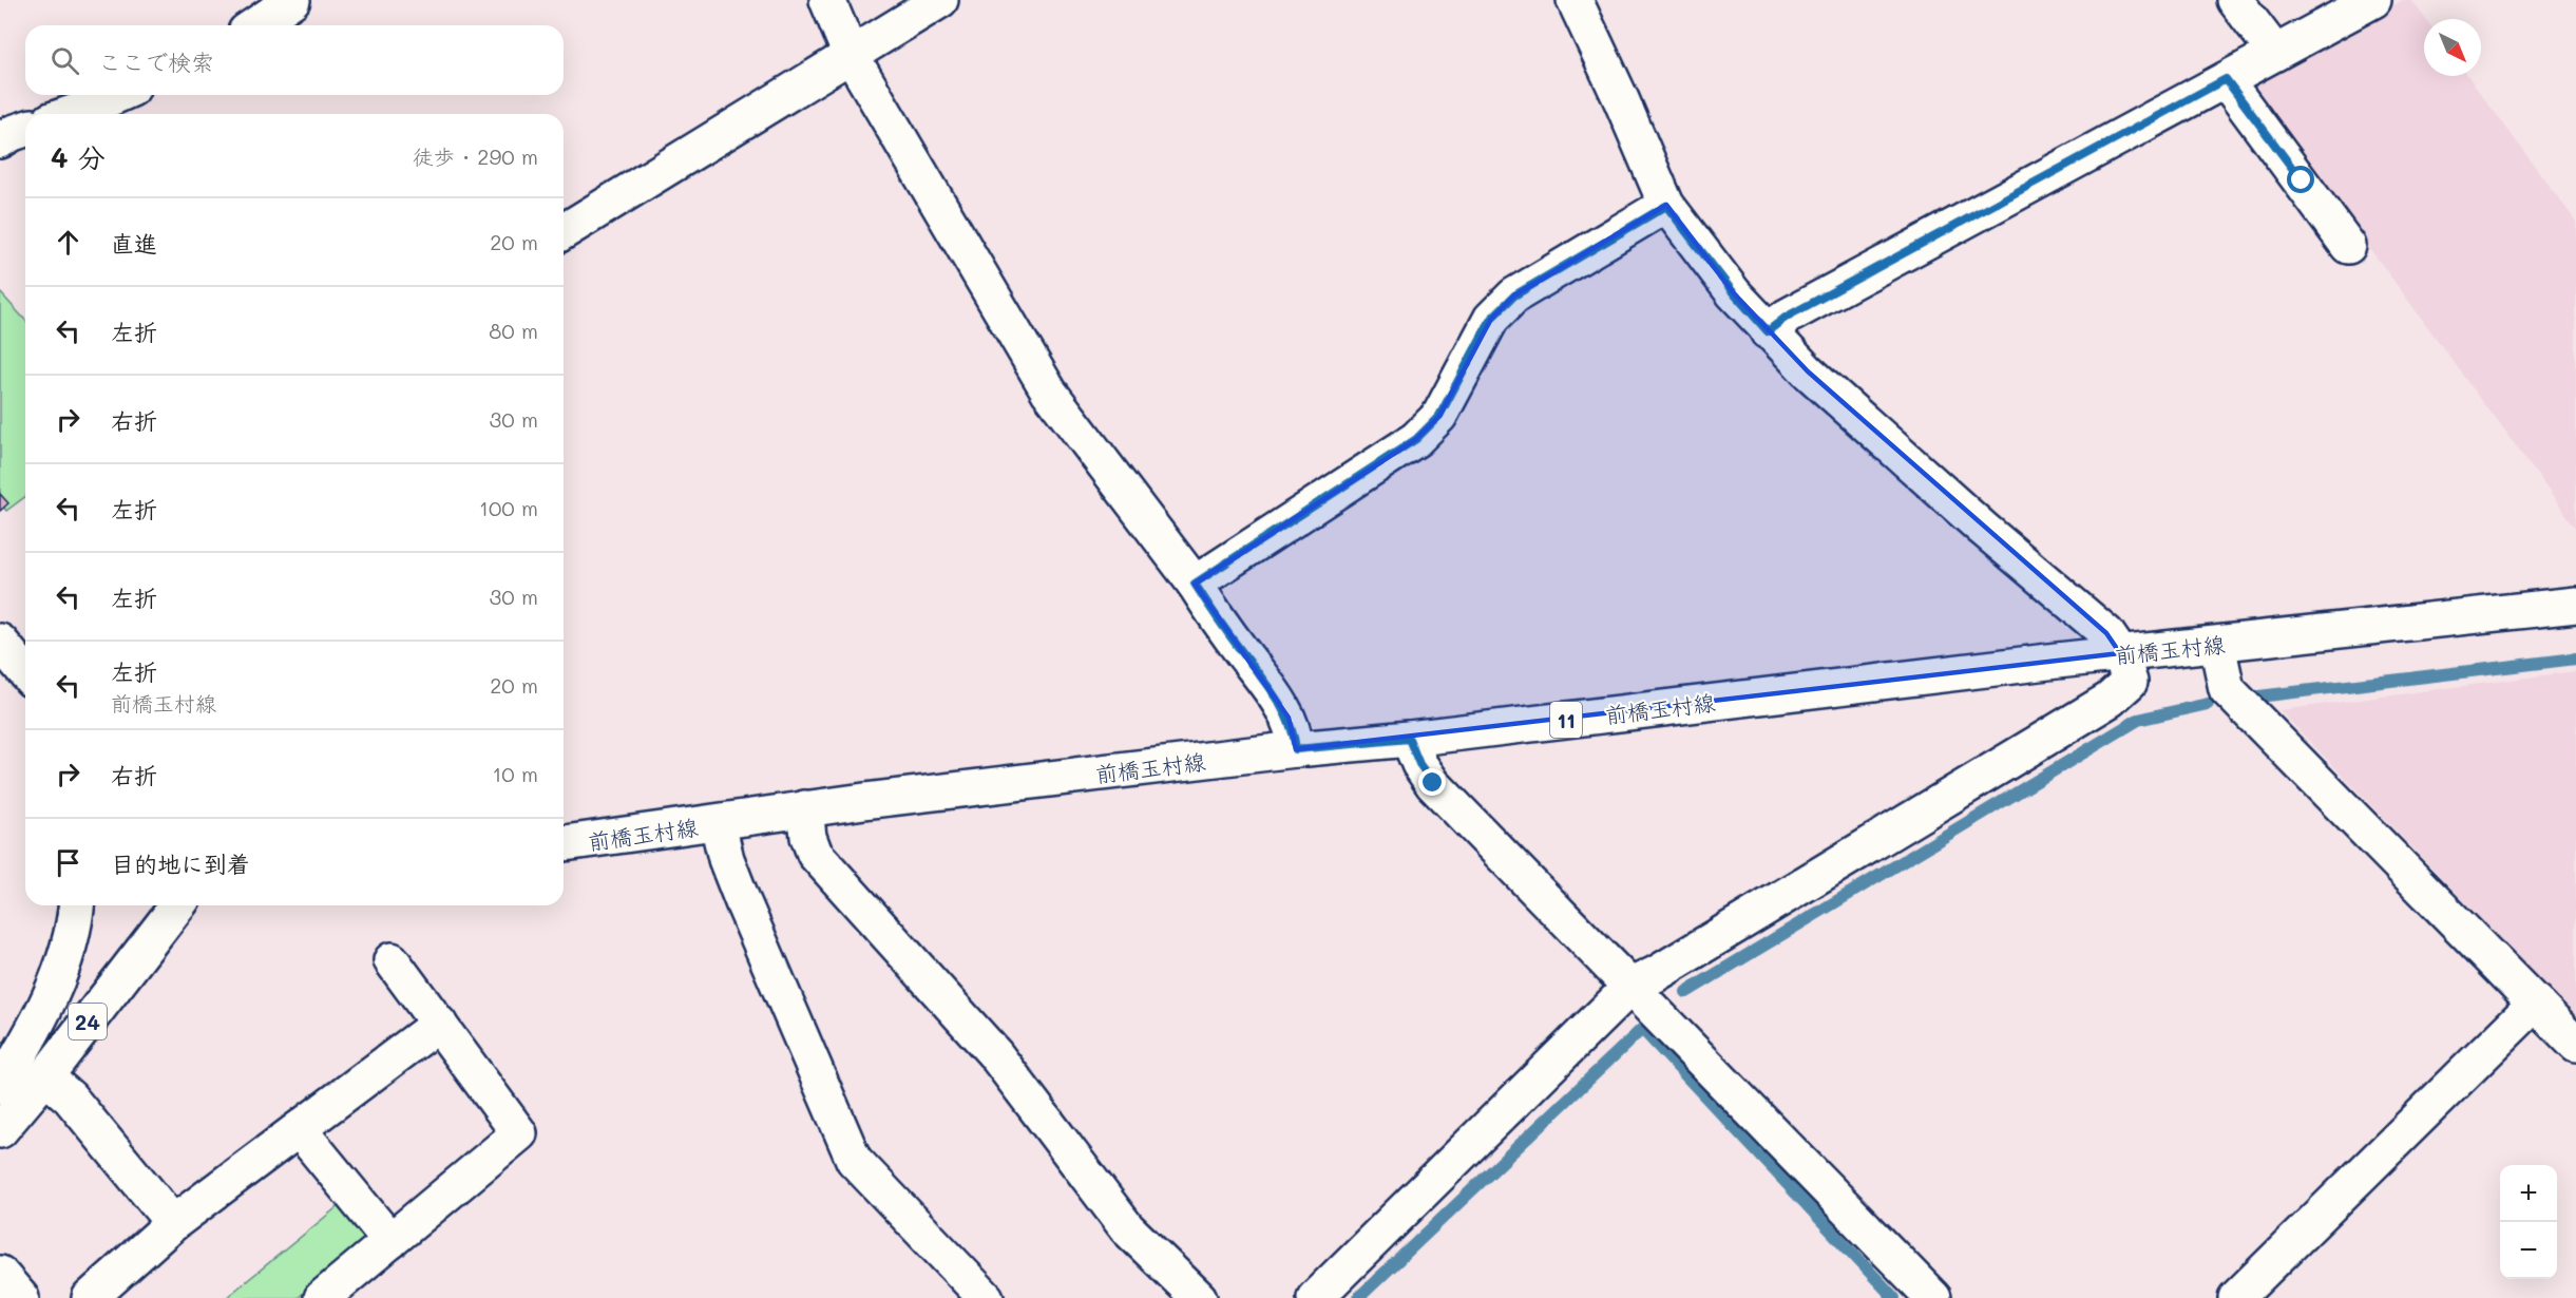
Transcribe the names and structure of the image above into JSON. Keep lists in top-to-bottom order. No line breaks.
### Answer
{"streets":{"street":["前橋玉村線","11","24"]},"north":"bottom right","page":{"search":"ここで検索","heading":["4 分","徒歩 · 290 m"],"list":[["直進","20 m"],["左折","80 m"],["右折","30 m"],["左折","100 m"],["左折","30 m"],["左折","前橋玉村線","20 m"],["右折","10 m"],"目的地に到着"],"map_buttons":["+","−"]}}
